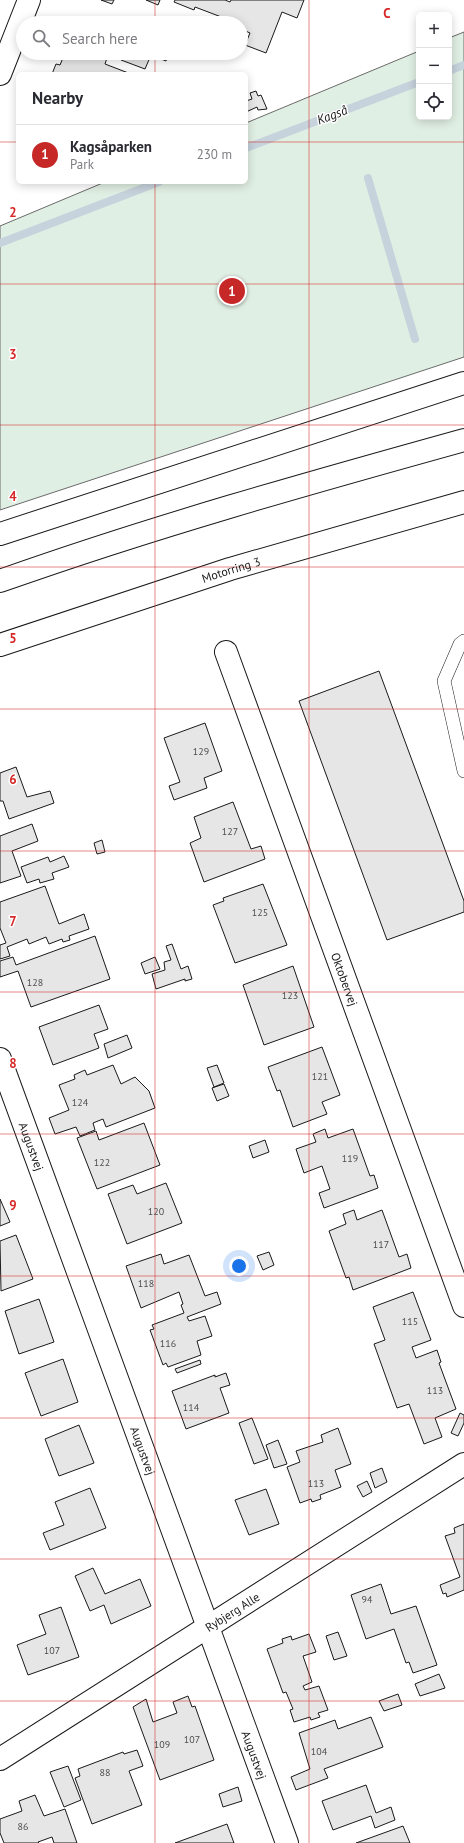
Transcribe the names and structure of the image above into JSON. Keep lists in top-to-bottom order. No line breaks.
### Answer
{"streets":{"main road":["Motorring 3","Oktobervej","Augustvej","Rybjerg Alle"]},"crossings":[["Augustvej","Rybjerg Alle"]],"water":["Kagså"],"house_numbers":["129","127","125","128","123","121","124","119","122","120","117","118","115","116","113","114","113","94","107","107","109","104","88","86"],"page":{"map_buttons":["+","−"],"search":"Search here","heading":"Nearby","list":[{"mark":"1","name":"Kagsåparken","note":"Park","value":"230 m"}],"pins":"1"},"grid":{"columns":["C"],"rows":["2","3","4","5","6","7","8","9"]}}
